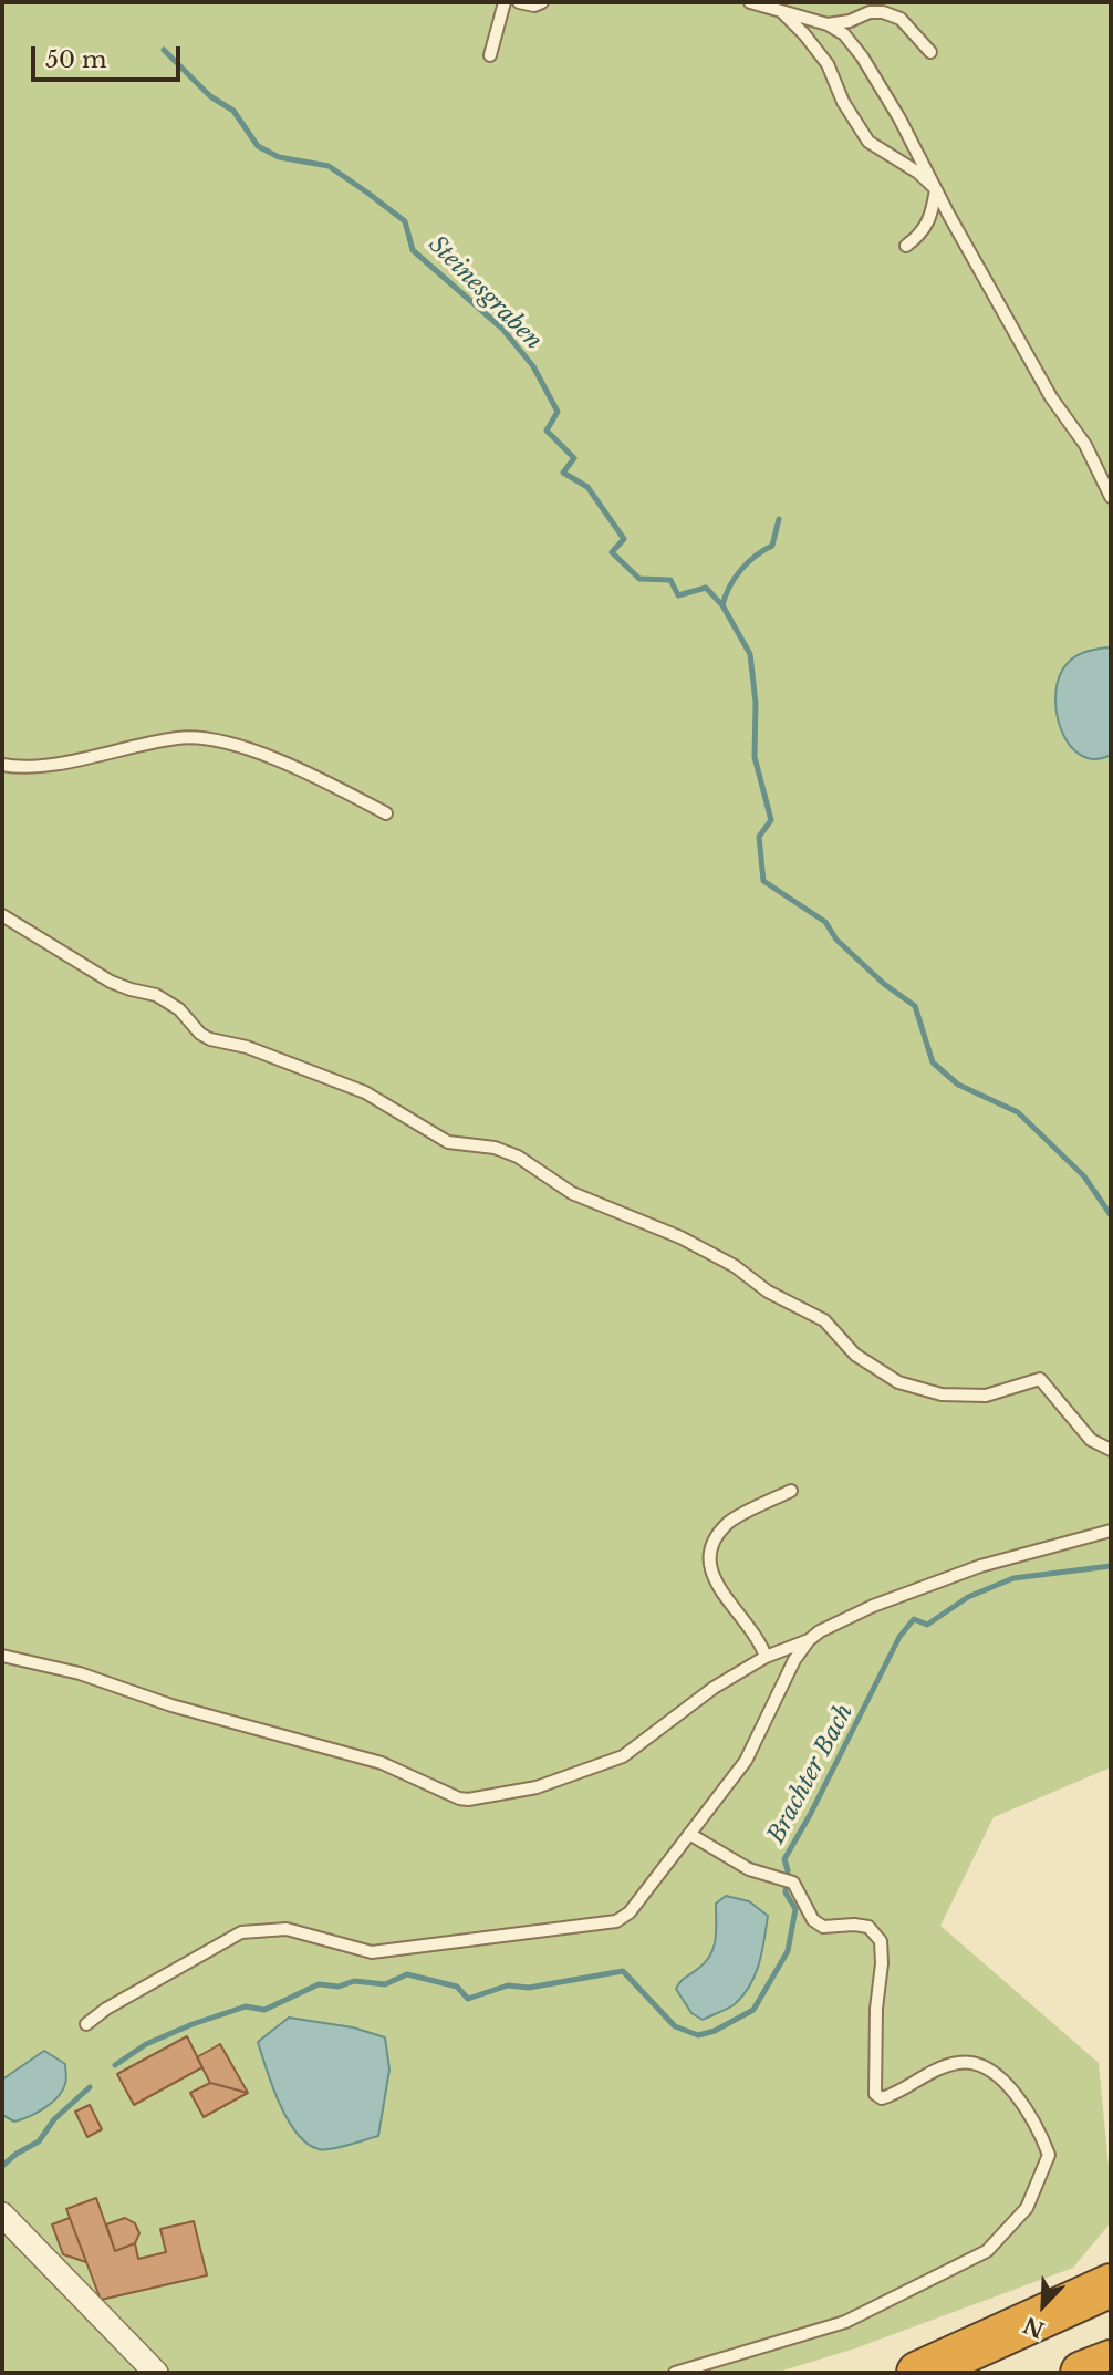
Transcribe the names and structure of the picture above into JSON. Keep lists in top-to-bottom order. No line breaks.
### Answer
{"water":["Steinesgraben","Brachter Bach"],"scale_bar":"50 m","north":"bottom left"}
